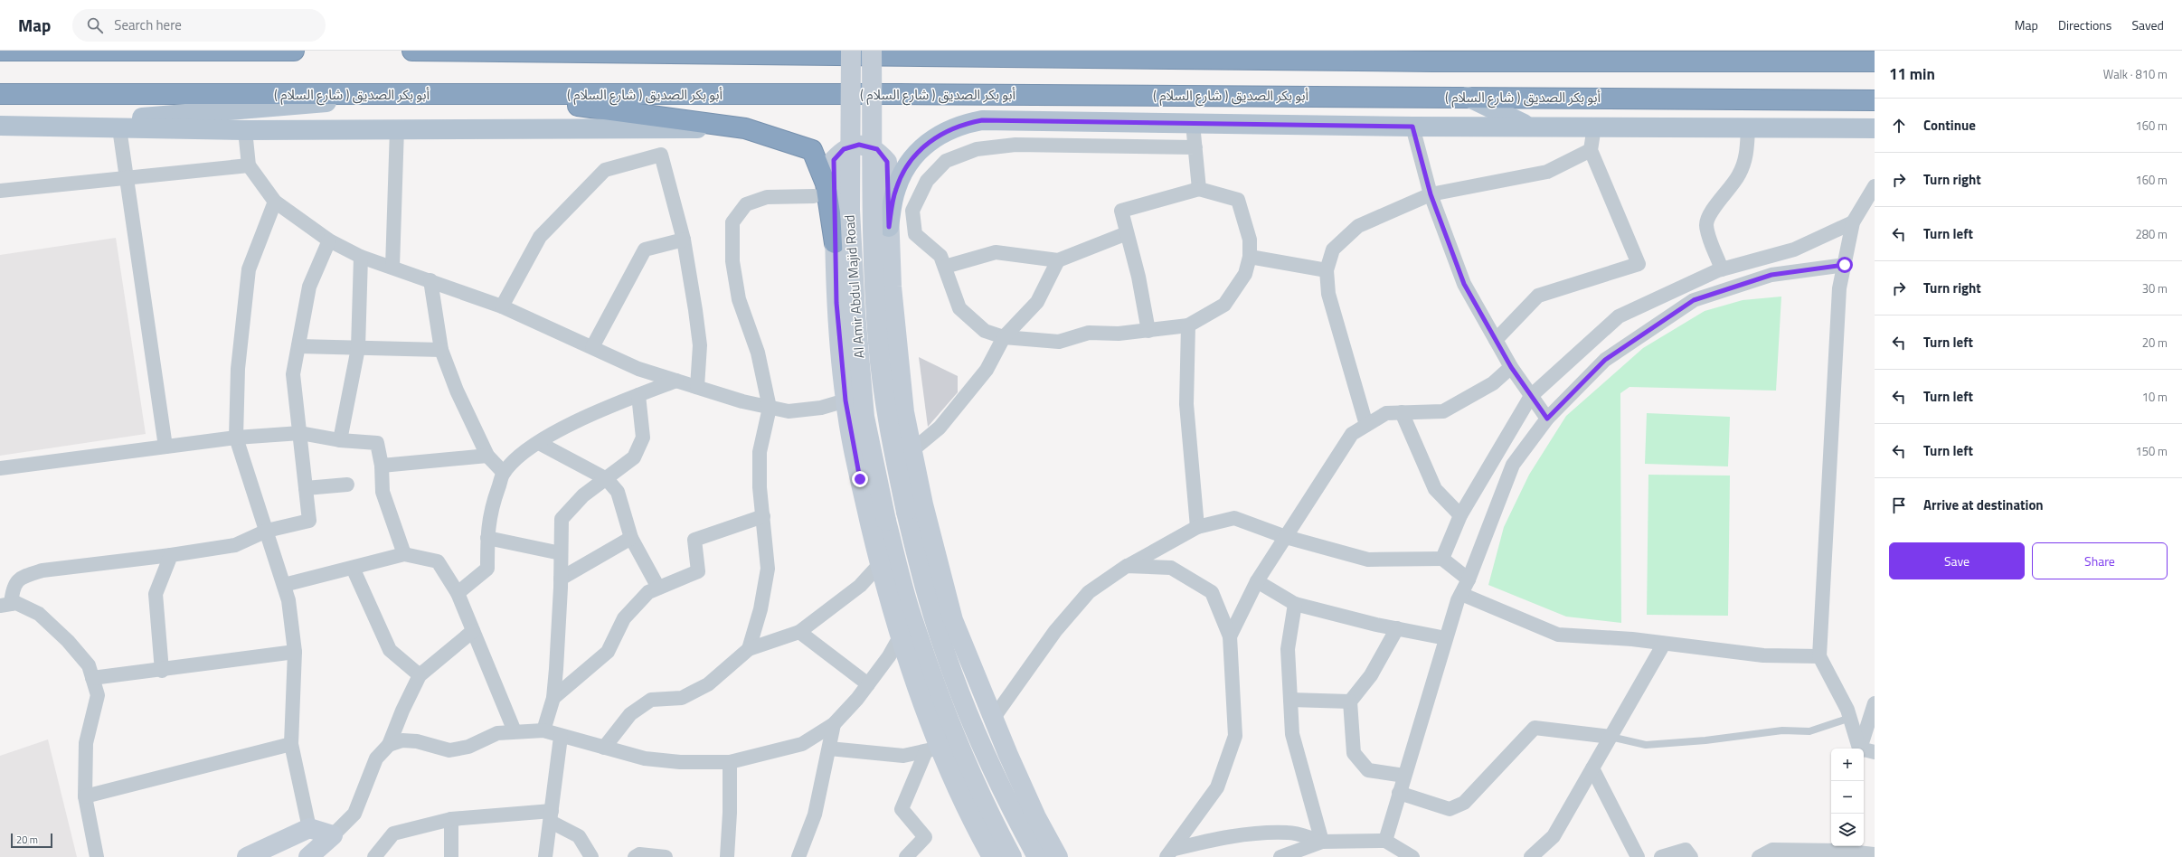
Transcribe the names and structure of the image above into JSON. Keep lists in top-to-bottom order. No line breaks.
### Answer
{"streets":{"highway":["( شارع السلام ) أبو بكر الصديق"],"main road":["Al Amir Abdul Majid Road"]},"scale_bar":"20 m","page":{"header":"Map","search":"Search here","nav":["Map","Directions","Saved"],"heading":["11 min","Walk · 810 m"],"list":[["Continue","160 m"],["Turn right","160 m"],["Turn left","280 m"],["Turn right","30 m"],["Turn left","20 m"],["Turn left","10 m"],["Turn left","150 m"],"Arrive at destination"],"buttons":["Save","Share"],"map_buttons":["+","−"],"scale":"20 m"}}
